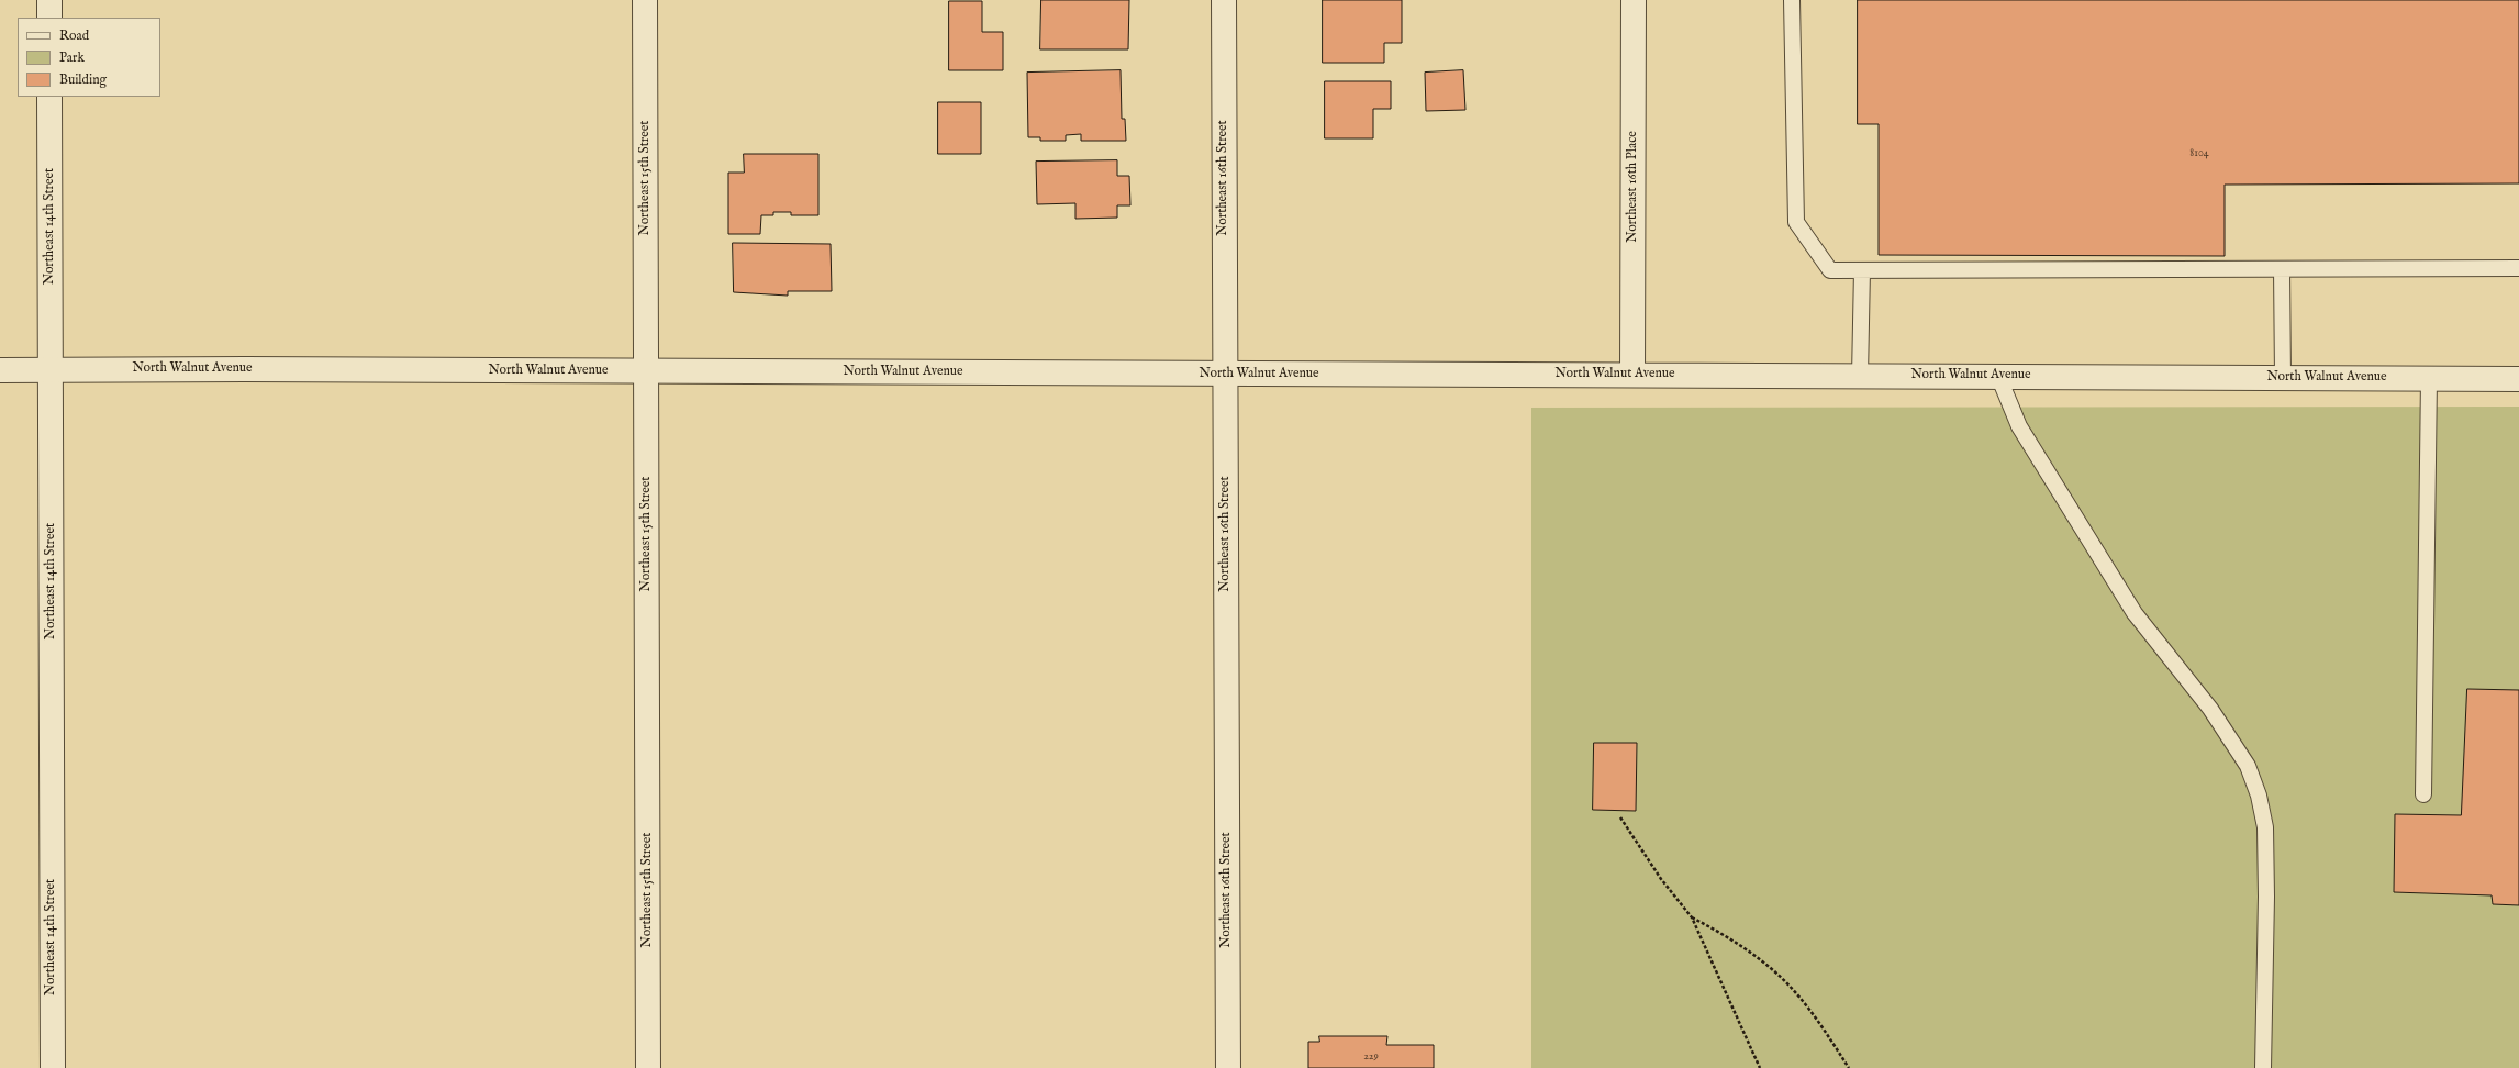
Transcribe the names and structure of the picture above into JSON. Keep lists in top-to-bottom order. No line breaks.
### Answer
{"streets":{"street":["Northeast 15th Street","Northeast 16th Street","Northeast 16th Place","Northeast 14th Street","North Walnut Avenue"]},"crossings":[["Northeast 15th Street","North Walnut Avenue"],["Northeast 16th Street","North Walnut Avenue"],["Northeast 16th Place","North Walnut Avenue"],["Northeast 14th Street","North Walnut Avenue"]],"house_numbers":["8104","229"],"legend":["Road","Park","Building"]}
